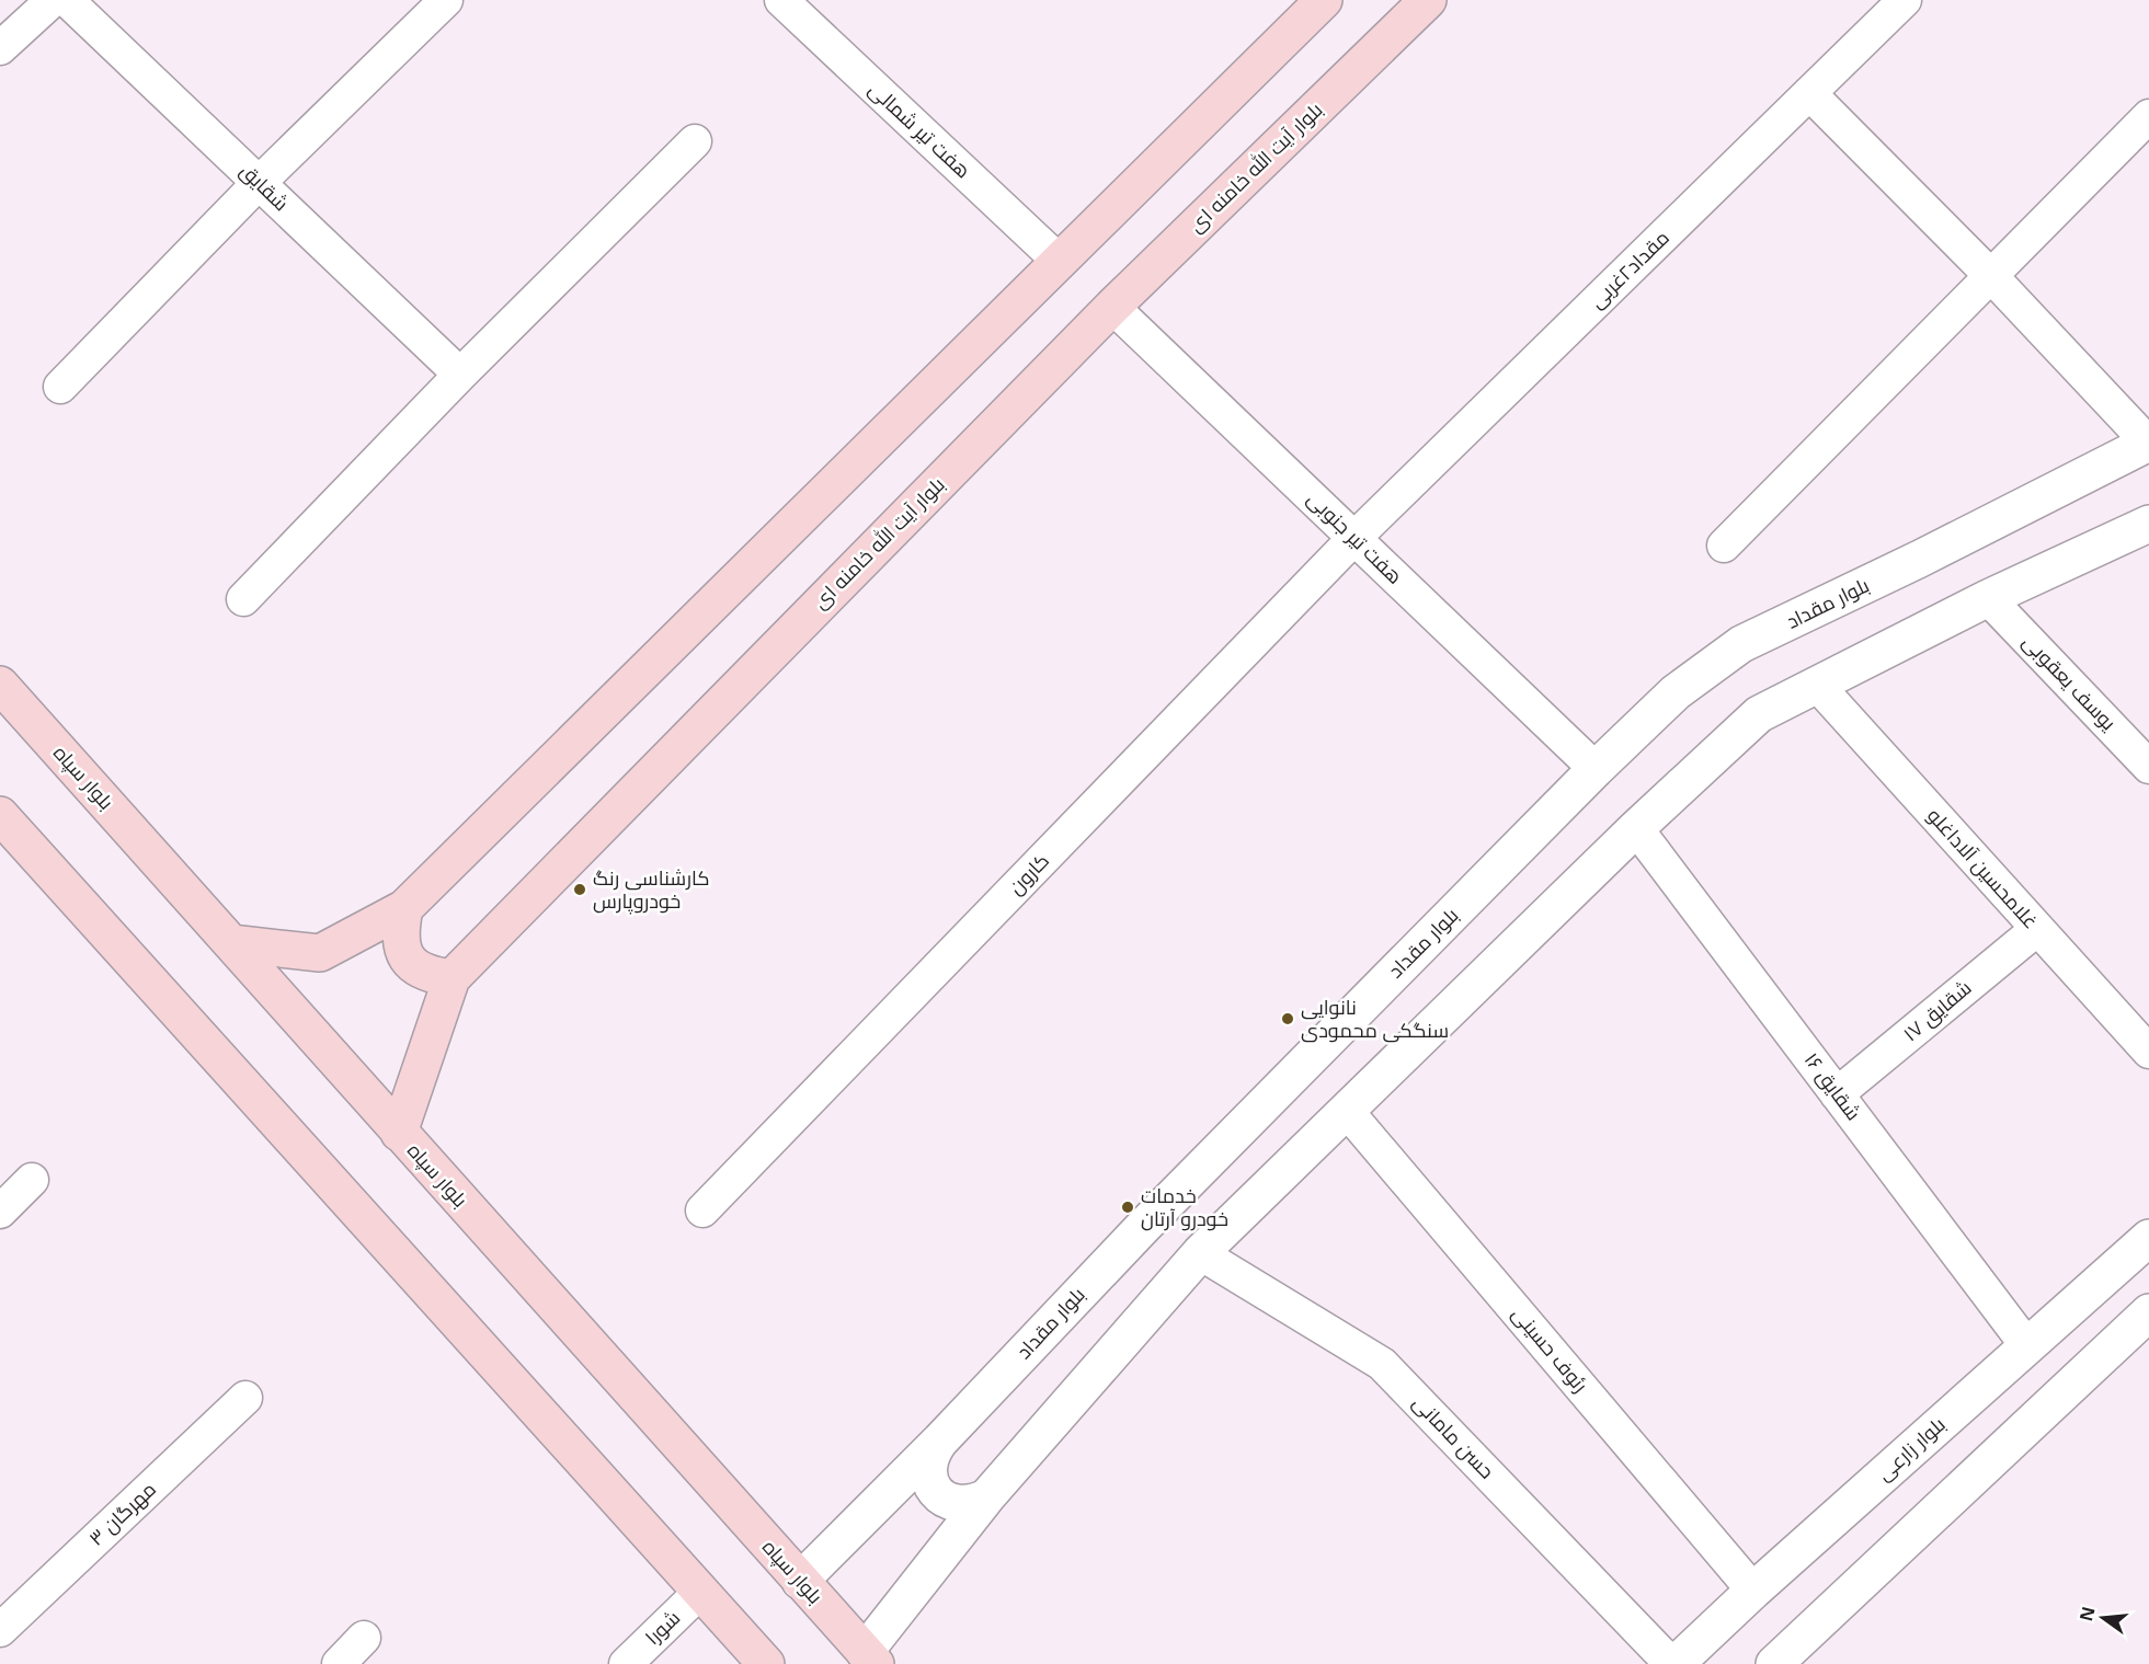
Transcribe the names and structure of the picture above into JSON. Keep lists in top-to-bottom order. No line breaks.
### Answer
{"streets":{"main road":["بلوار آیت الله خامنه ای","بلوار سپاه"],"street":["هفت تیر شمالی","شقایق","مقداد۲غربی","هفت تیر جنوبی","بلوار مقداد","یوسف یعقوبی","غلامحسین آلاداغلو","کارون","شقایق ۱۷","شقایق ۱۶","رئوف حسینی","حسن مامانی","بلوار زارعی","مهرگان ۳","شورا"]},"crossings":[["بلوار آیت الله خامنه ای","هفت تیر جنوبی"],["بلوار آیت الله خامنه ای","بلوار سپاه"],["مقداد۲غربی","هفت تیر جنوبی"],["مقداد۲غربی","کارون"],["هفت تیر جنوبی","بلوار مقداد"],["هفت تیر جنوبی","کارون"],["بلوار مقداد","بلوار سپاه"],["غلامحسین آلاداغلو","شقایق ۱۷"],["شقایق ۱۷","شقایق ۱۶"],["شقایق ۱۶","بلوار زارعی"],["رئوف حسینی","بلوار زارعی"],["حسن مامانی","بلوار زارعی"]],"places":["کارشناسی رنگ خودروپارس","نانوایی سنگکی محمودی","خدمات خودرو آرتان"],"north":"left"}
